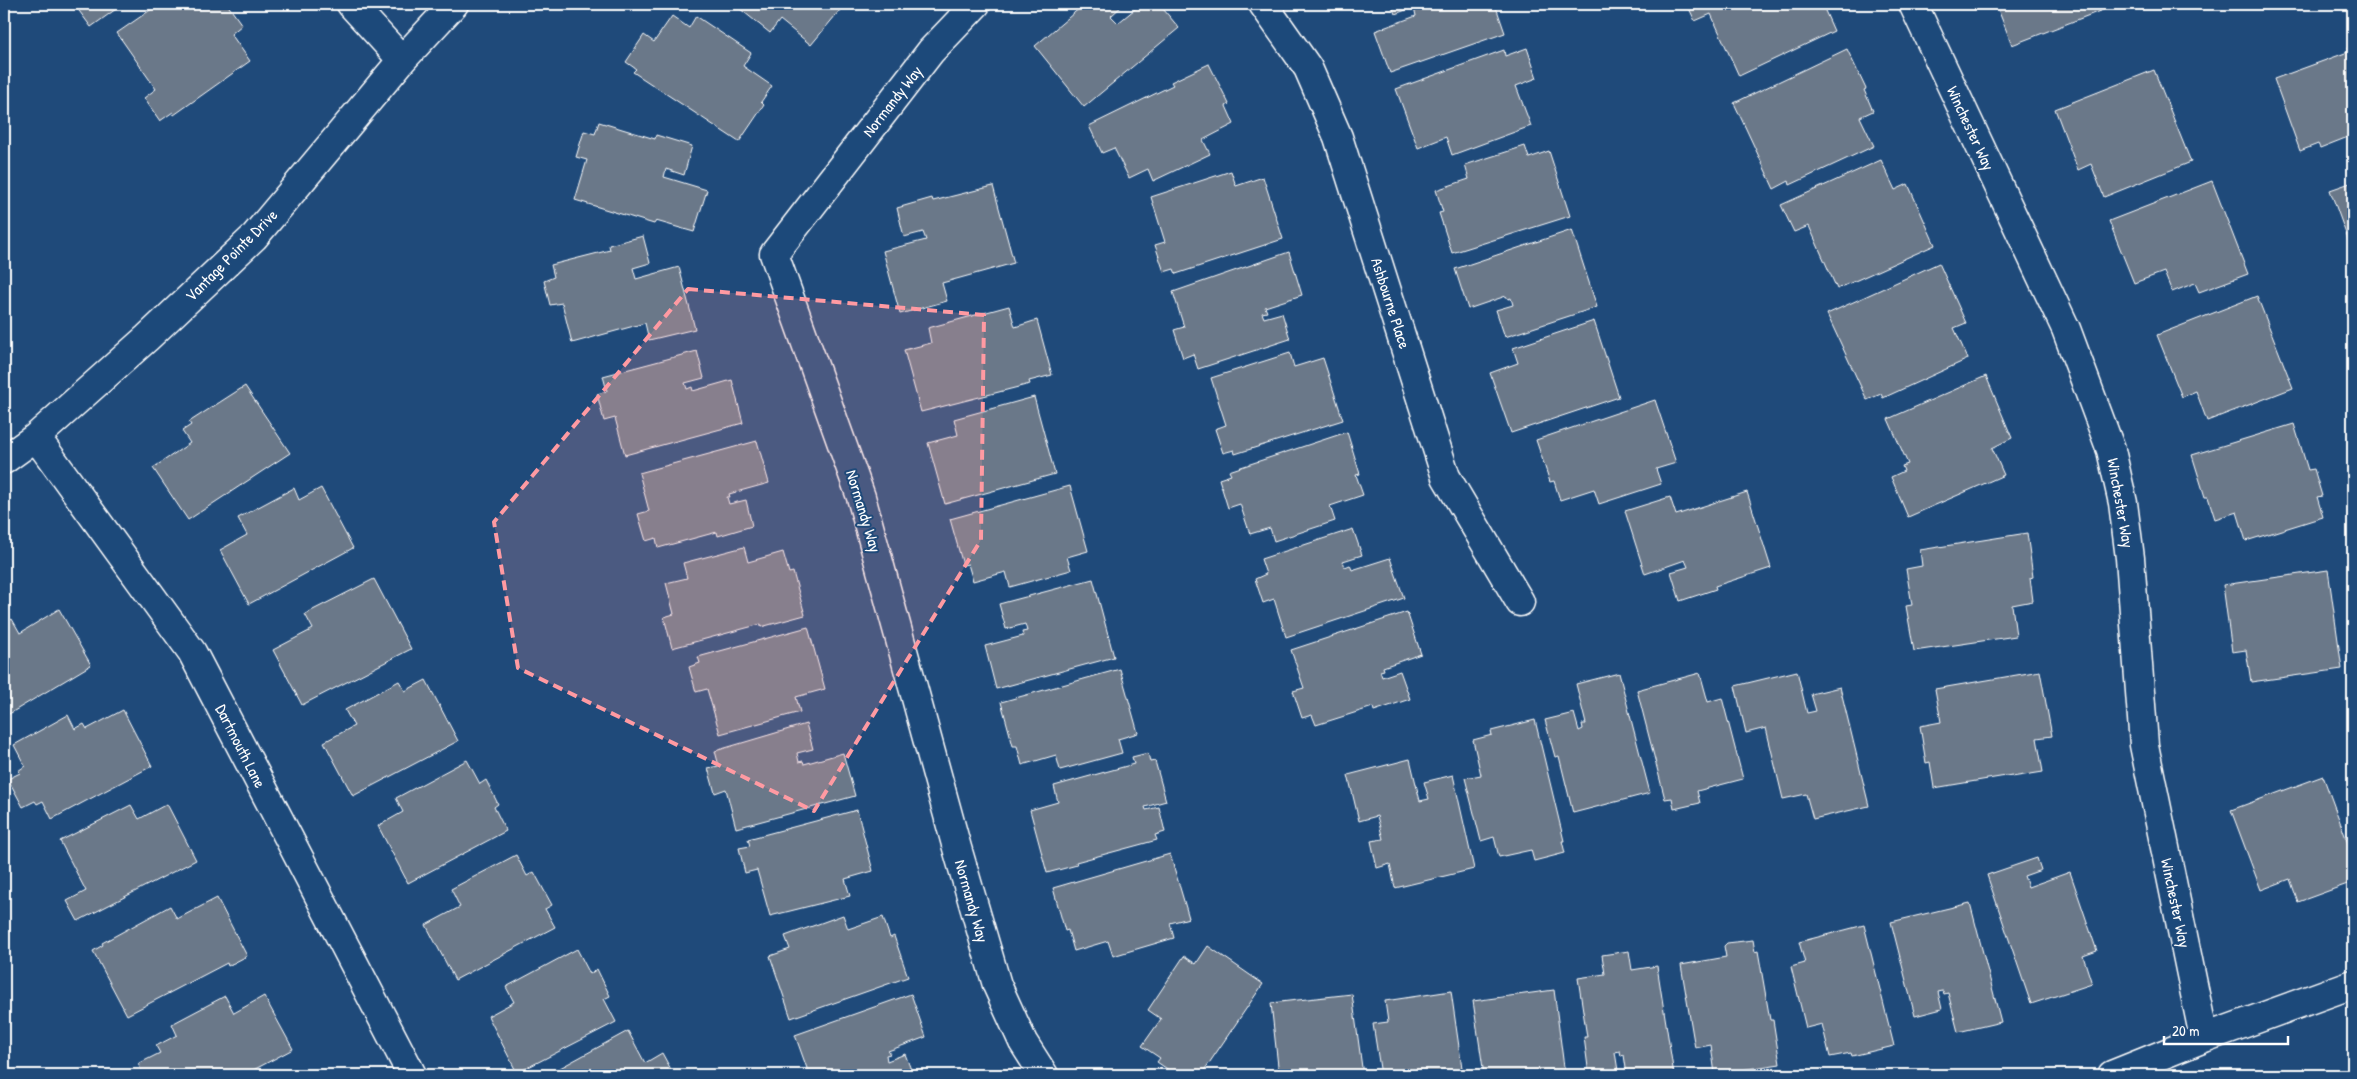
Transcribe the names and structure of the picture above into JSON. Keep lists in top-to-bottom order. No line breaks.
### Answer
{"streets":{"street":["Normandy Way","Winchester Way","Vantage Pointe Drive","Ashbourne Place","Dartmouth Lane"]},"crossings":[["Vantage Pointe Drive","Dartmouth Lane"]],"scale_bar":"20 m"}
